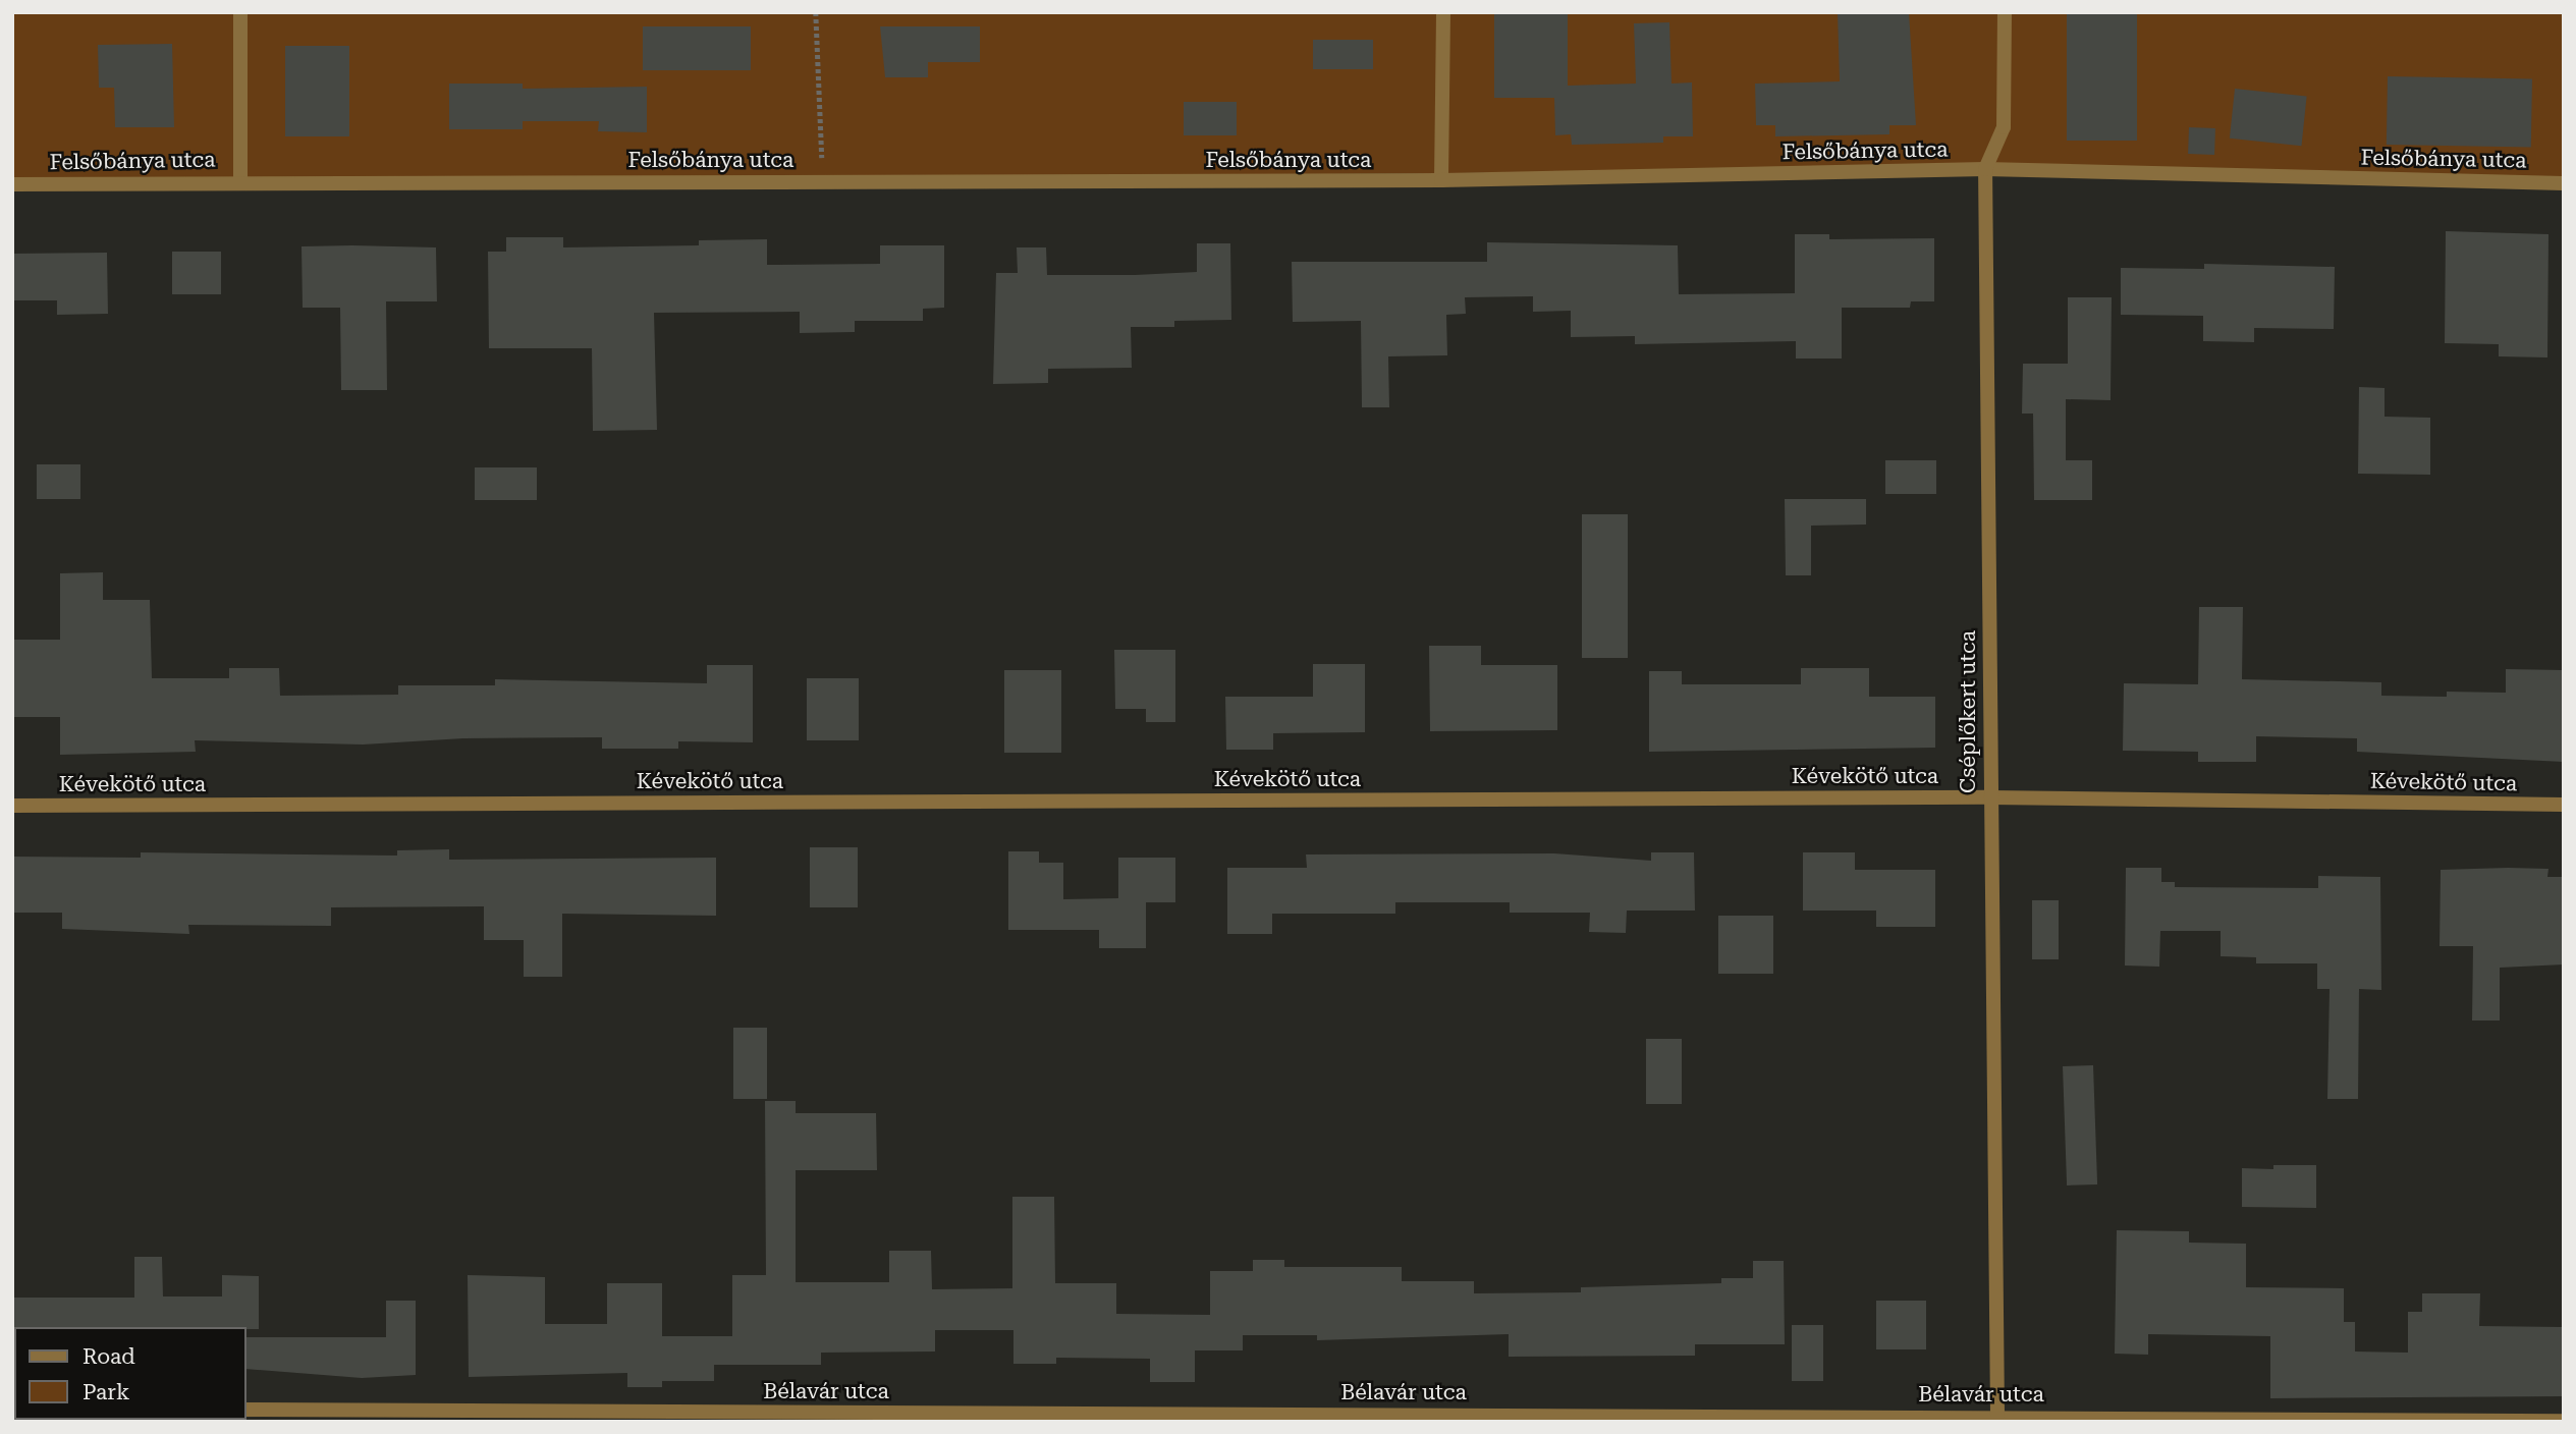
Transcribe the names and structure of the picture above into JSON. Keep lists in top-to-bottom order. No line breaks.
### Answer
{"streets":{"street":["Felsőbánya utca","Cséplőkert utca","Kévekötő utca","Bélavár utca"]},"crossings":[["Felsőbánya utca","Cséplőkert utca"],["Cséplőkert utca","Kévekötő utca"],["Cséplőkert utca","Bélavár utca"]],"legend":["Road","Park"]}
